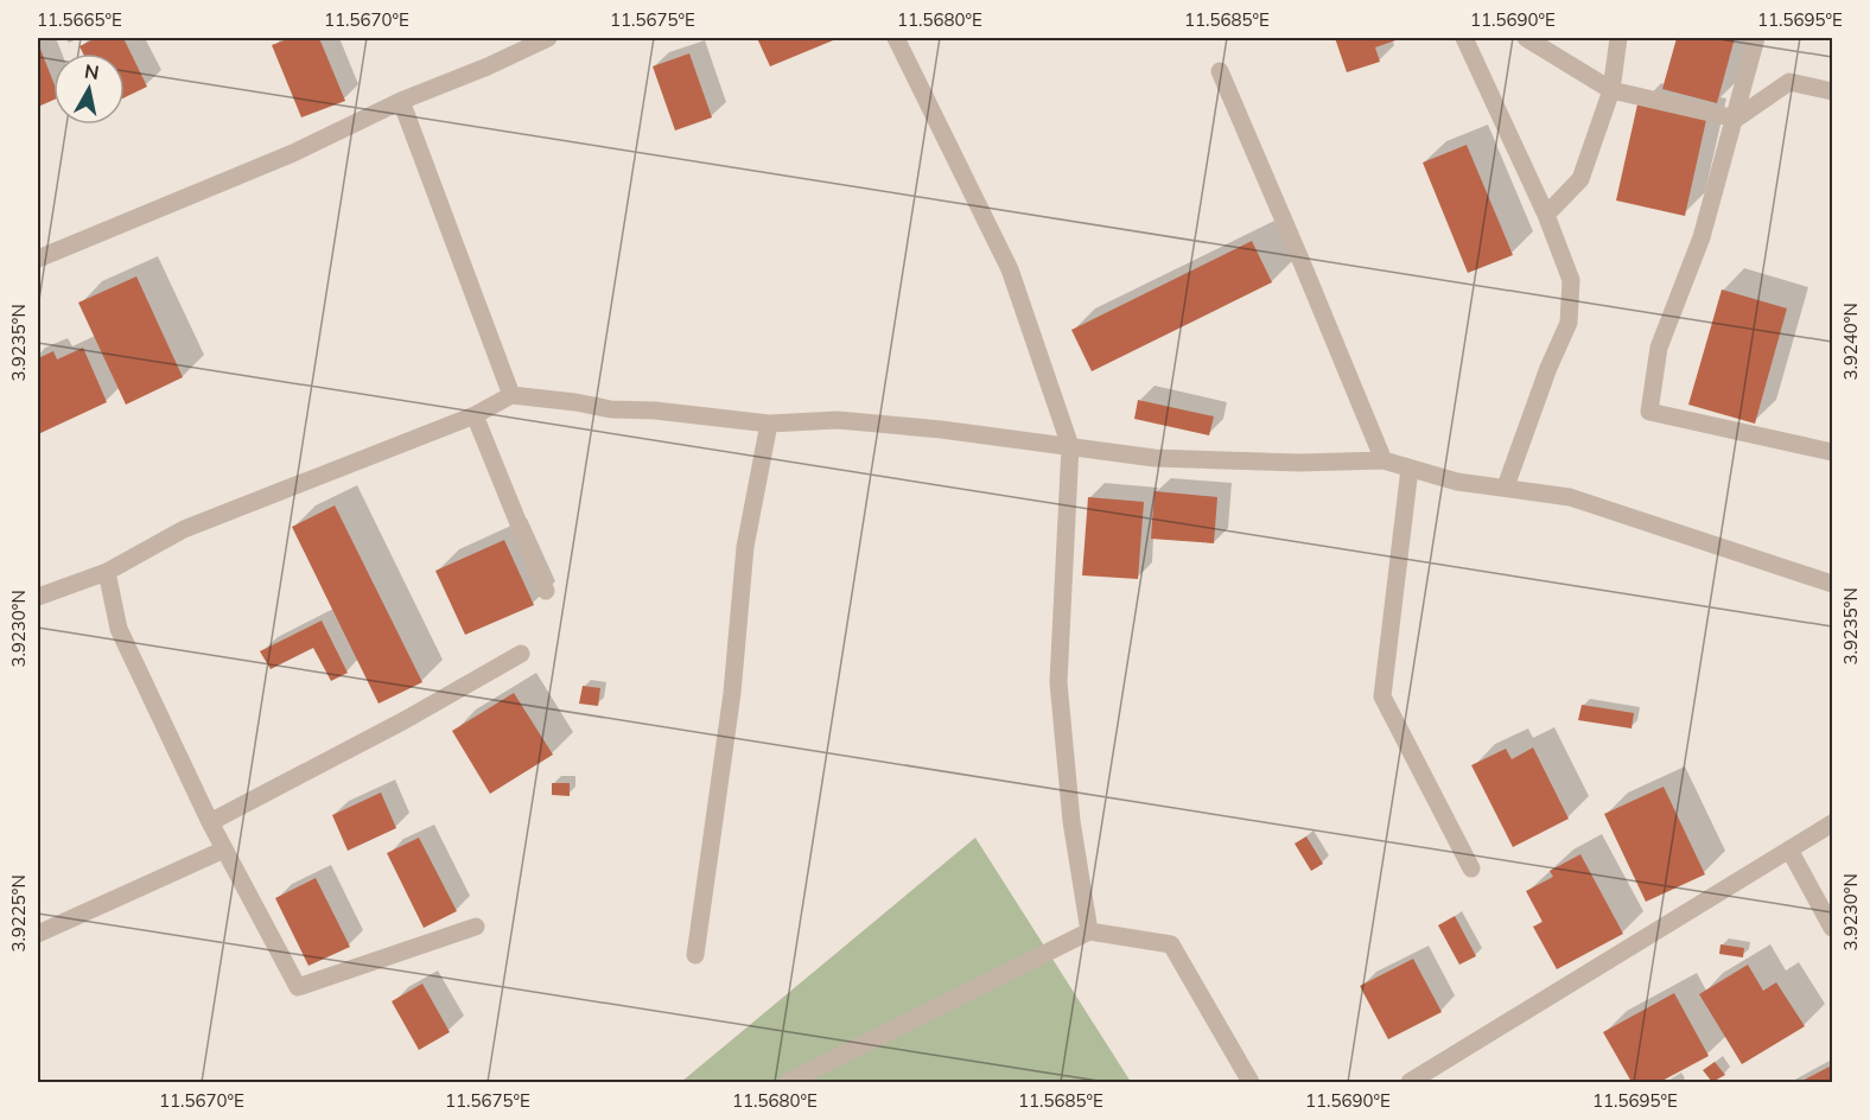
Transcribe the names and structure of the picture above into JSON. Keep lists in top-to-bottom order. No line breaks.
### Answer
{"north":"top","coordinates":["11.5665°E","11.5670°E","11.5675°E","11.5680°E","11.5685°E","11.5690°E","11.5695°E","3.9240°N","3.9235°N","3.9230°N","3.9225°N"]}
